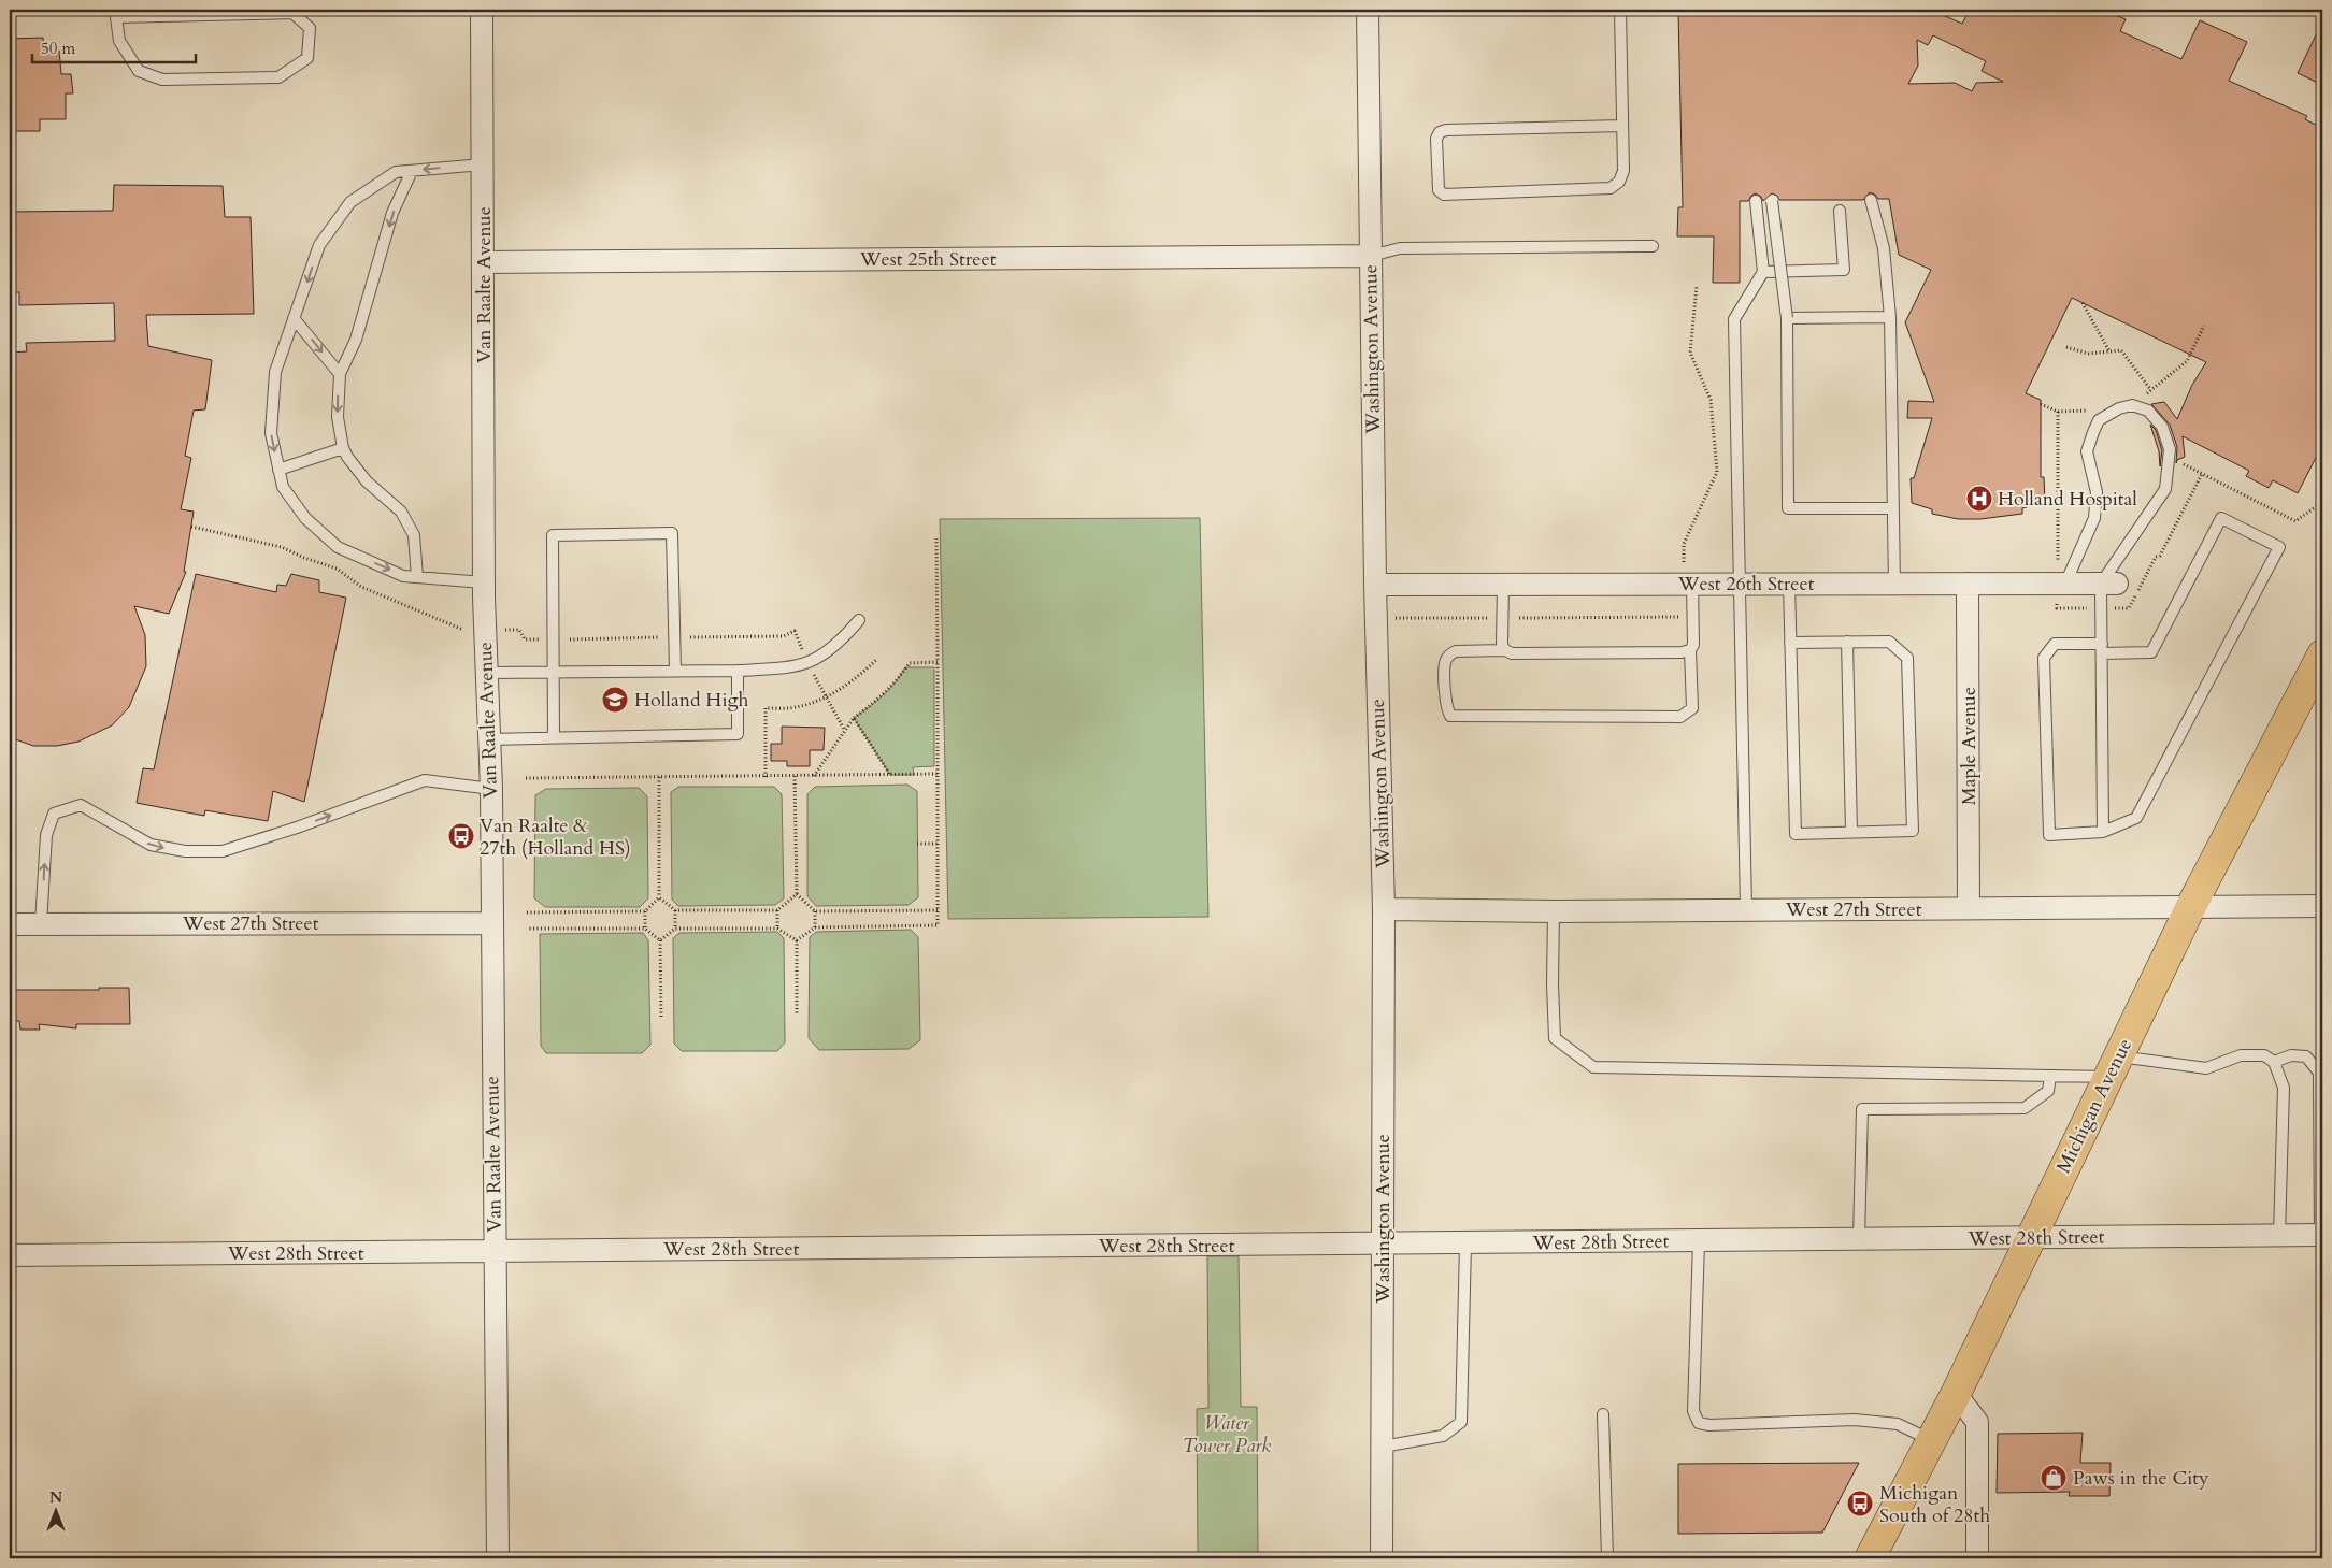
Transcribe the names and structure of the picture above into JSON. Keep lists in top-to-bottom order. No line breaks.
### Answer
{"streets":{"main road":["Michigan Avenue"],"street":["West 25th Street","Van Raalte Avenue","Washington Avenue","West 26th Street","Maple Avenue","West 27th Street","West 28th Street"]},"crossings":[["West 25th Street","Van Raalte Avenue"],["West 25th Street","Washington Avenue"],["Van Raalte Avenue","West 27th Street"],["Van Raalte Avenue","West 28th Street"],["Washington Avenue","West 26th Street"],["Washington Avenue","West 27th Street"],["Washington Avenue","West 28th Street"],["West 26th Street","Maple Avenue"],["Maple Avenue","West 27th Street"],["West 27th Street","Michigan Avenue"],["Michigan Avenue","West 28th Street"]],"parks":["Water Tower Park"],"places":{"hospital":["Holland Hospital"],"school or university":["Holland High"],"bus stop":["Van Raalte & 27th (Holland HS)","Michigan South of 28th"],"shop":["Paws in the City"]},"scale_bar":"50 m","north":"top"}
